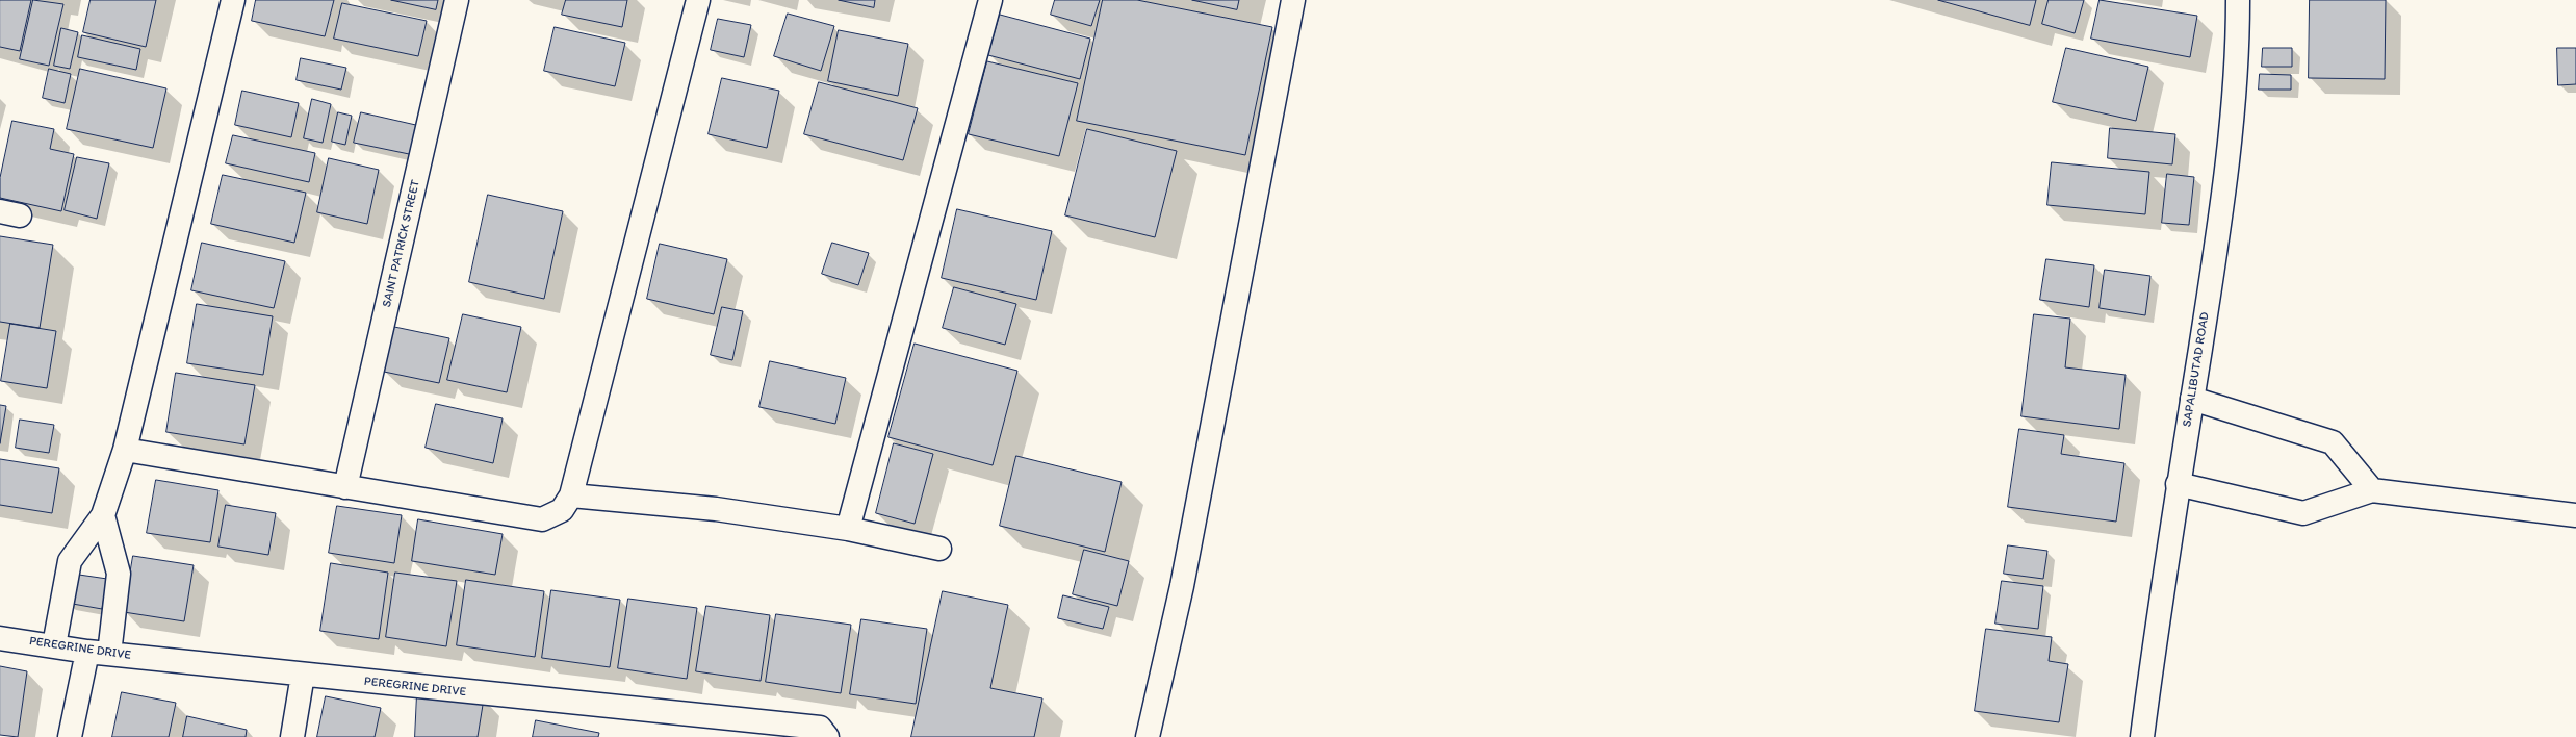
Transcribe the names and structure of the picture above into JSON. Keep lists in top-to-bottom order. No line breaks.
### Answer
{"streets":{"street":["SAINT PATRICK STREET","SAPALIBUTAD ROAD","PEREGRINE DRIVE"]}}
